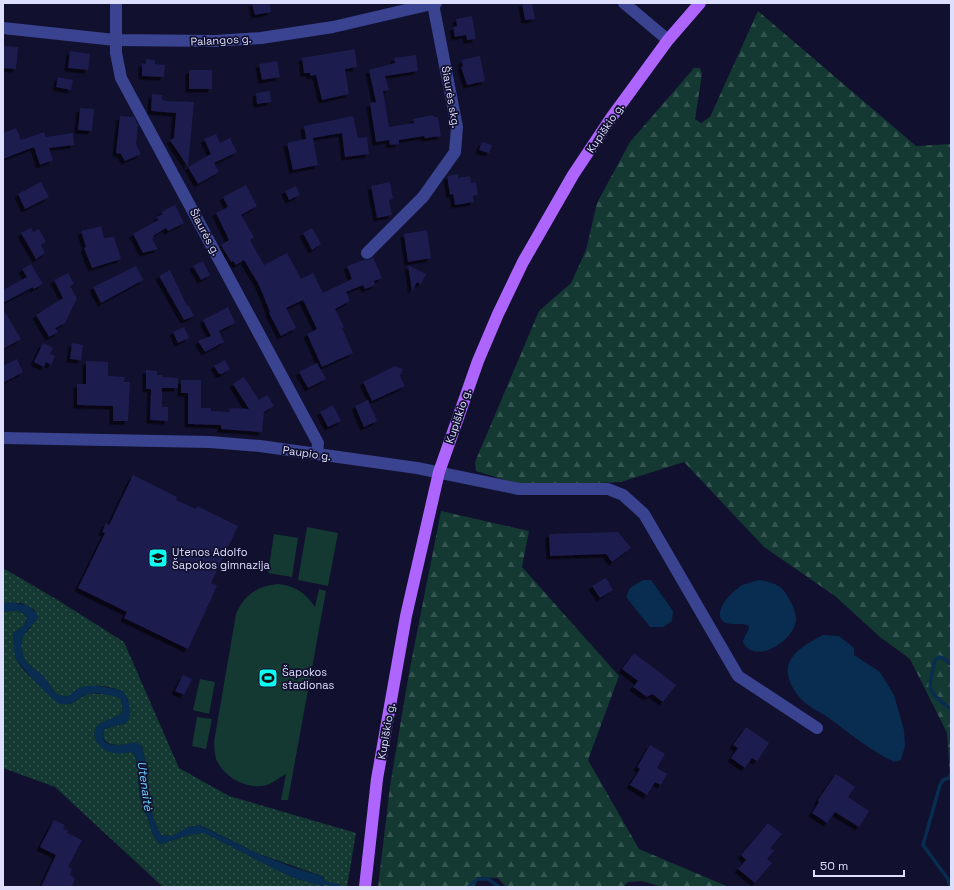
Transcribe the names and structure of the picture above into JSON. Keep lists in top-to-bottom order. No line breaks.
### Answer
{"streets":{"main road":["Kupiškio g."],"street":["Palangos g.","Šiaurės skg.","Šiaurės g.","Paupio g."]},"crossings":[["Palangos g.","Šiaurės skg."],["Palangos g.","Šiaurės g."],["Kupiškio g.","Paupio g."],["Šiaurės g.","Paupio g."]],"water":["Utenaitė"],"places":{"school or university":["Utenos Adolfo Šapokos gimnazija"],"sports":["Šapokos stadionas"]},"scale_bar":"50 m"}
